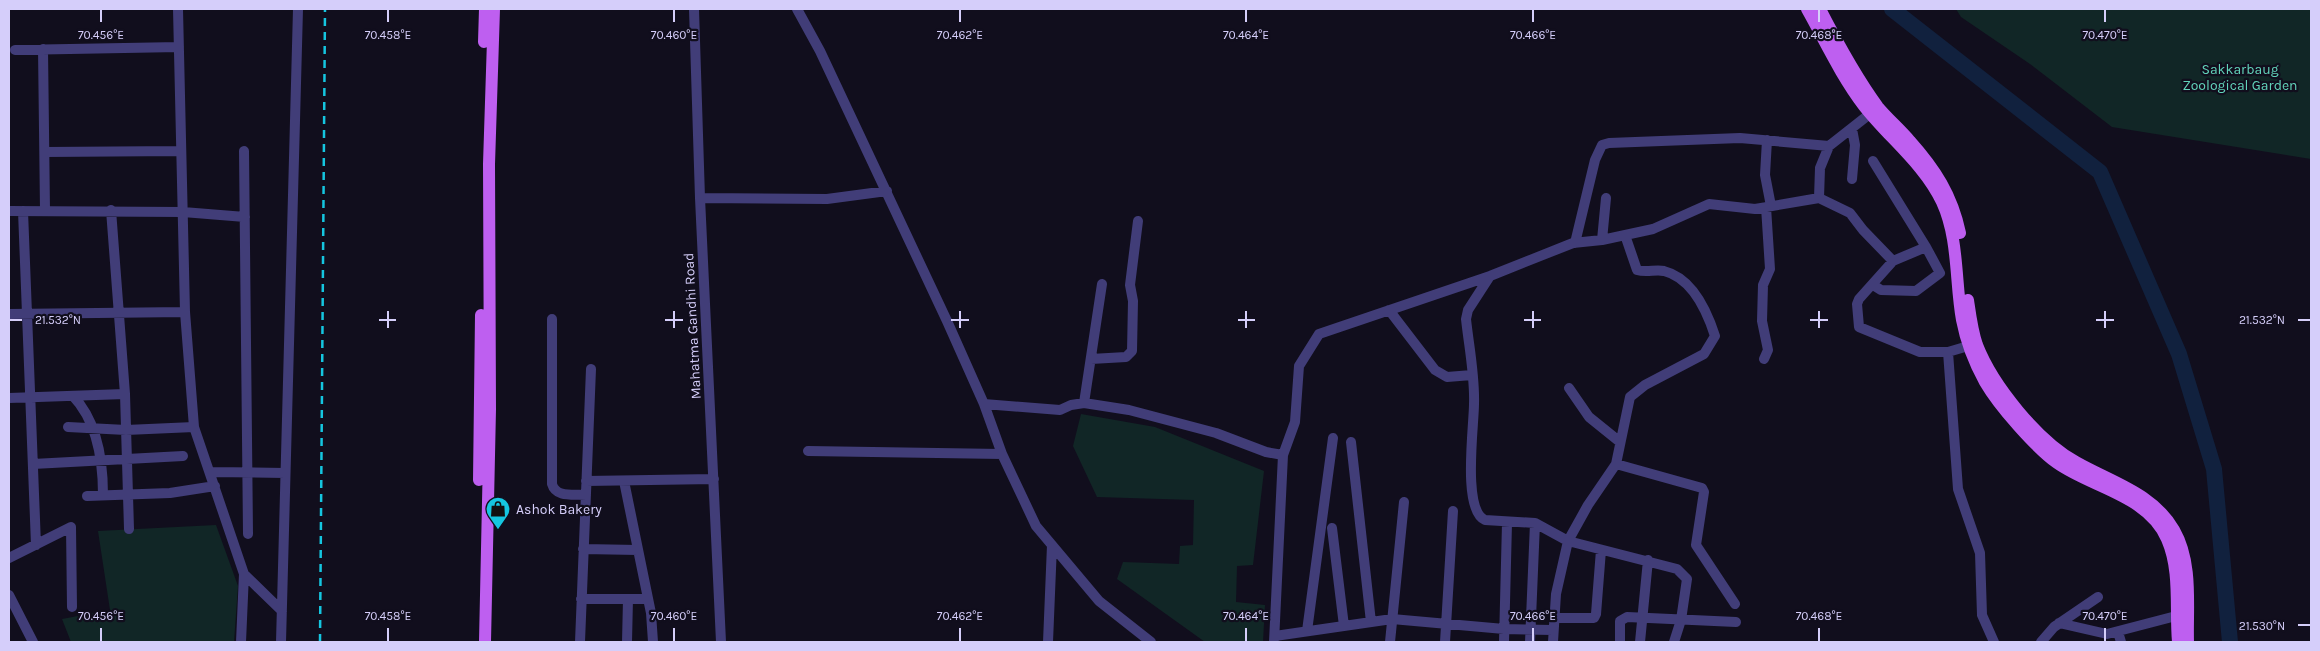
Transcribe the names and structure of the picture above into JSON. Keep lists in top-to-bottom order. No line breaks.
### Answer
{"streets":{"street":["Mahatma Gandhi Road"]},"parks":["Sakkarbaug Zoological Garden"],"places":{"shop":["Ashok Bakery"]},"coordinates":["70.456°E","70.458°E","70.460°E","70.462°E","70.464°E","70.466°E","70.468°E","70.470°E","21.532°N","21.530°N"]}
